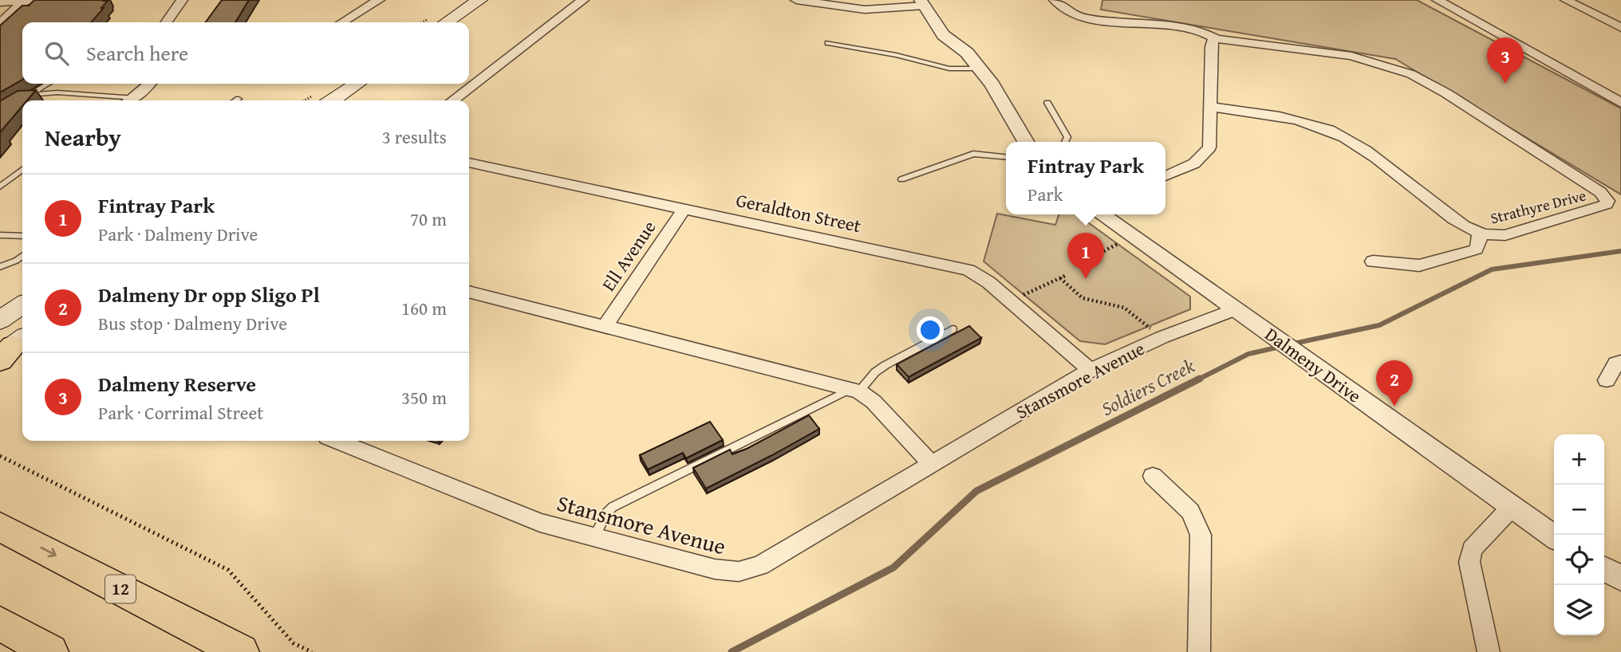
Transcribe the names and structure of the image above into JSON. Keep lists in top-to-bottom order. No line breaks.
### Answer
{"streets":{"main road":["12"],"street":["Strathyre Drive","Geraldton Street","Ell Avenue","Dalmeny Drive","Stansmore Avenue"]},"crossings":[["Geraldton Street","Ell Avenue"],["Geraldton Street","Stansmore Avenue"],["Dalmeny Drive","Stansmore Avenue"]],"water":["Soldiers Creek"],"page":{"search":"Search here","pins":["3","1","2"],"heading":["Nearby","3 results"],"popup":["Fintray Park","Park"],"list":[{"mark":"1","name":"Fintray Park","note":"Park · Dalmeny Drive","value":"70 m"},{"mark":"2","name":"Dalmeny Dr opp Sligo Pl","note":"Bus stop · Dalmeny Drive","value":"160 m"},{"mark":"3","name":"Dalmeny Reserve","note":"Park · Corrimal Street","value":"350 m"}],"map_buttons":["+","−"]}}
